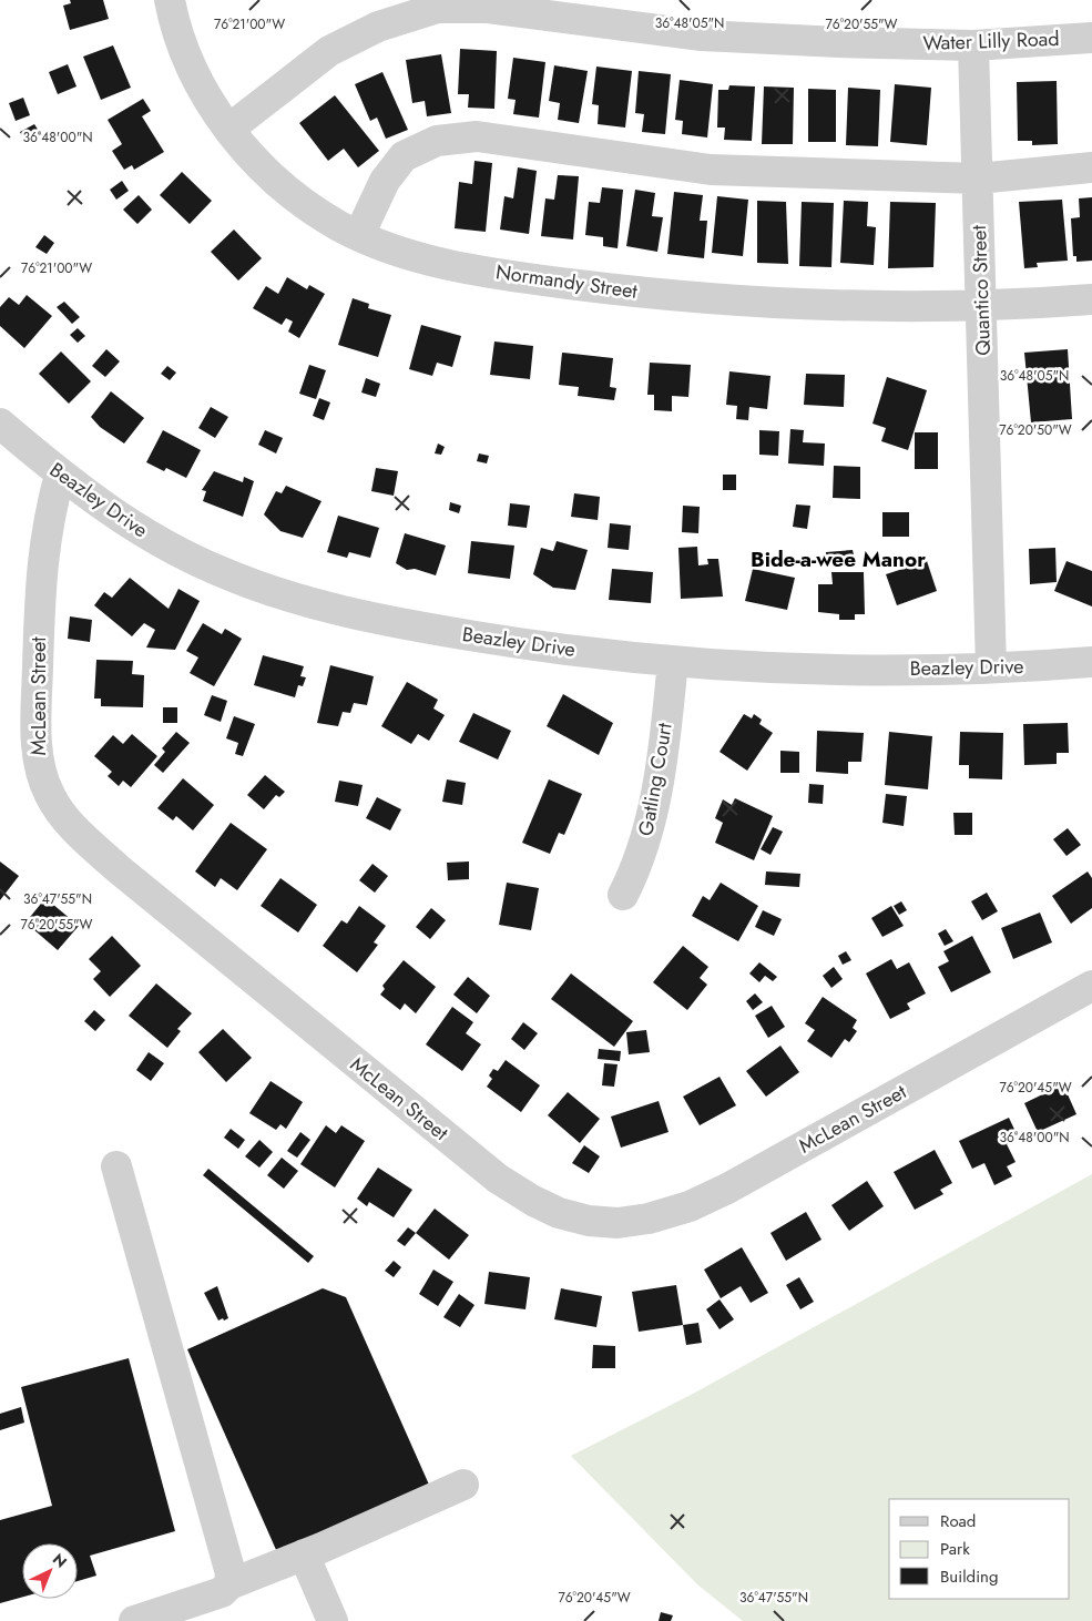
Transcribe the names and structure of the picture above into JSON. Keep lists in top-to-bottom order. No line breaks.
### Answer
{"streets":{"street":["Water Lilly Road","Normandy Street","Quantico Street","Beazley Drive","McLean Street","Gatling Court"]},"crossings":[["Water Lilly Road","Normandy Street"],["Water Lilly Road","Quantico Street"],["Normandy Street","Quantico Street"],["Quantico Street","Beazley Drive"],["Beazley Drive","McLean Street"],["Beazley Drive","Gatling Court"]],"districts":["Bide-a-wee Manor"],"legend":["Road","Park","Building"],"north":"top right","coordinates":["36°48'05\"N","76°21'00\"W","76°20'55\"W","36°48'00\"N","76°20'50\"W","36°47'55\"N","76°20'45\"W"]}
